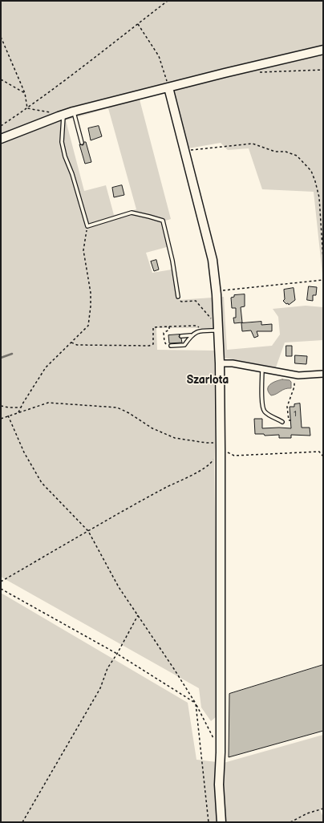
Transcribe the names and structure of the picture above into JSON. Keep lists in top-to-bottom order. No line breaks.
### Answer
{"districts":["Szarlota"],"house_numbers":["1"]}
